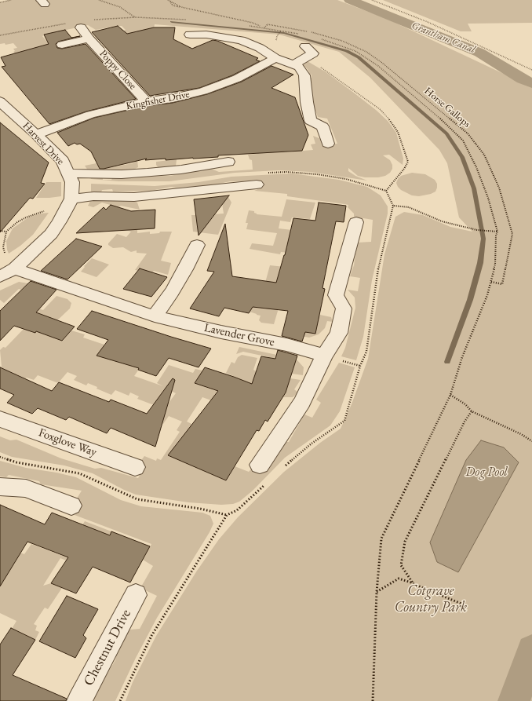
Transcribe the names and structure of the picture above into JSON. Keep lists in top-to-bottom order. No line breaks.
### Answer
{"streets":{"street":["Poppy Close","Kingfisher Drive","Harvest Drive","Lavender Grove","Foxglove Way","Chestnut Drive"],"path":["Horse Gallops"]},"crossings":[["Poppy Close","Kingfisher Drive"],["Kingfisher Drive","Harvest Drive"],["Harvest Drive","Lavender Grove"]],"water":["Grantham Canal","Dog Pool"],"parks":["Cotgrave Country Park"]}
